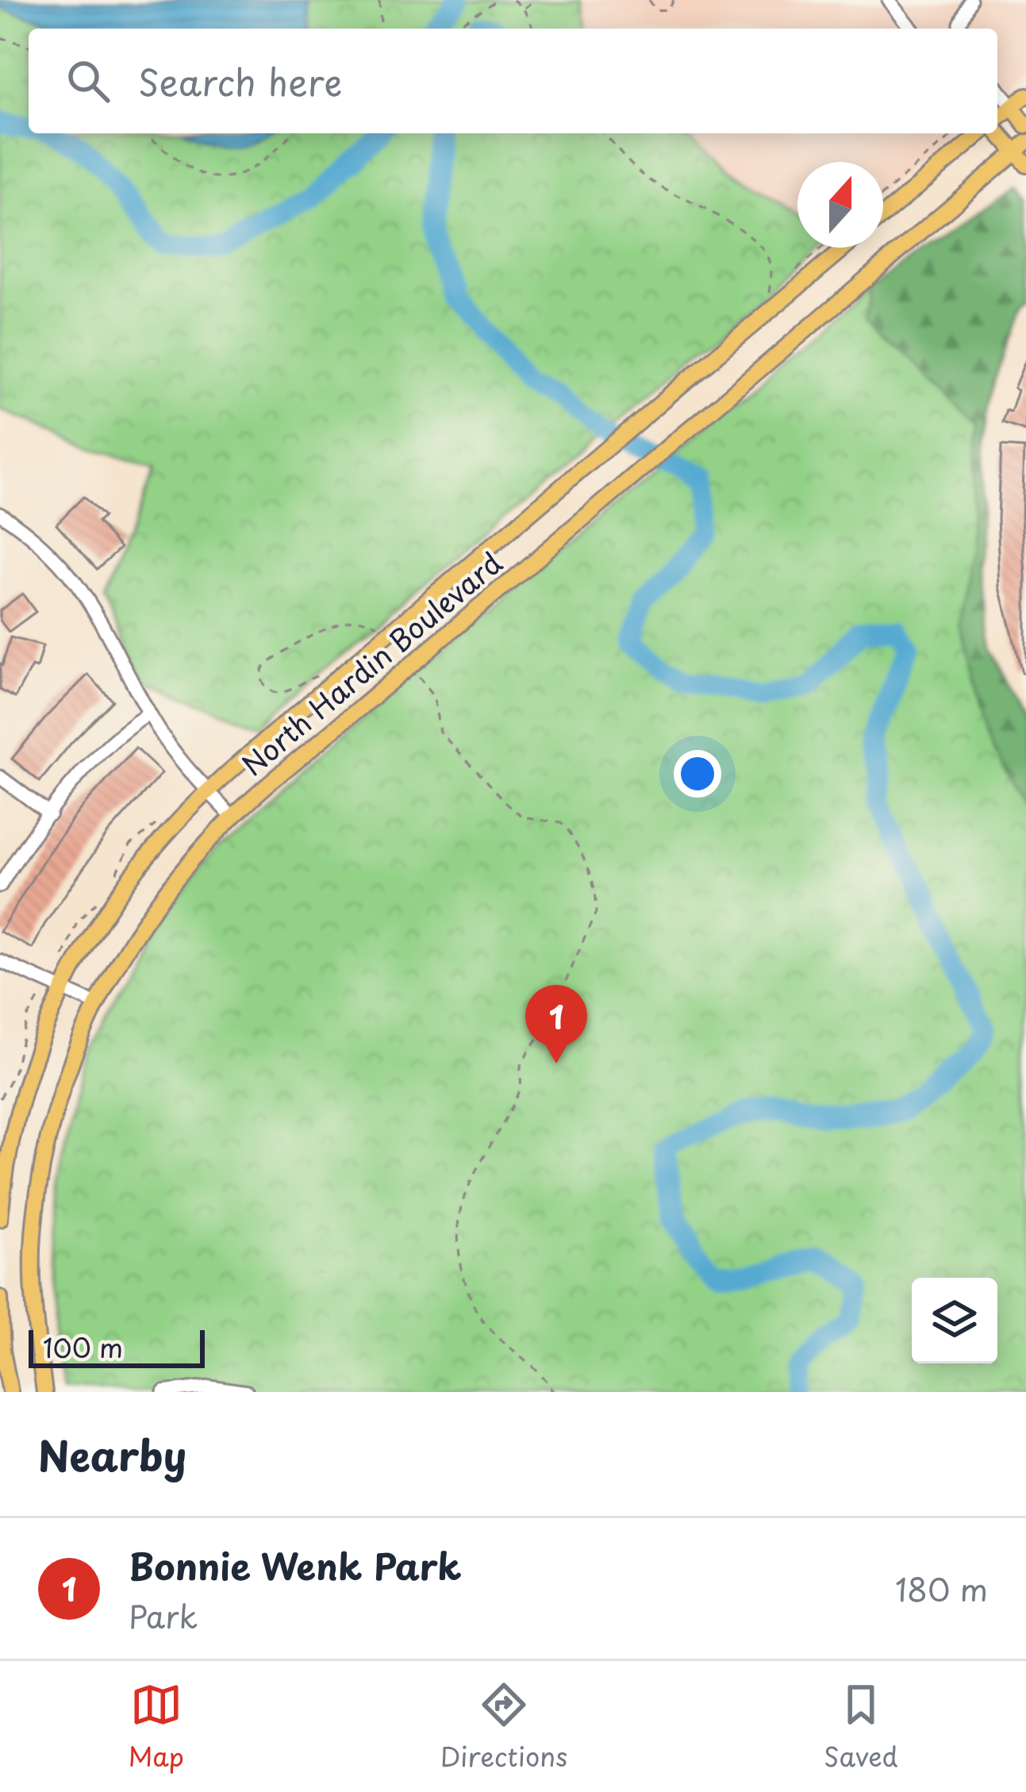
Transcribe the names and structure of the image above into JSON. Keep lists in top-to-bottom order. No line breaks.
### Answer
{"streets":{"main road":["North Hardin Boulevard"]},"scale_bar":"100 m","north":"top","page":{"search":"Search here","pins":"1","scale":"100 m","heading":"Nearby","list":[{"mark":"1","name":"Bonnie Wenk Park","note":"Park","value":"180 m"}],"nav":["Map","Directions","Saved"]}}
